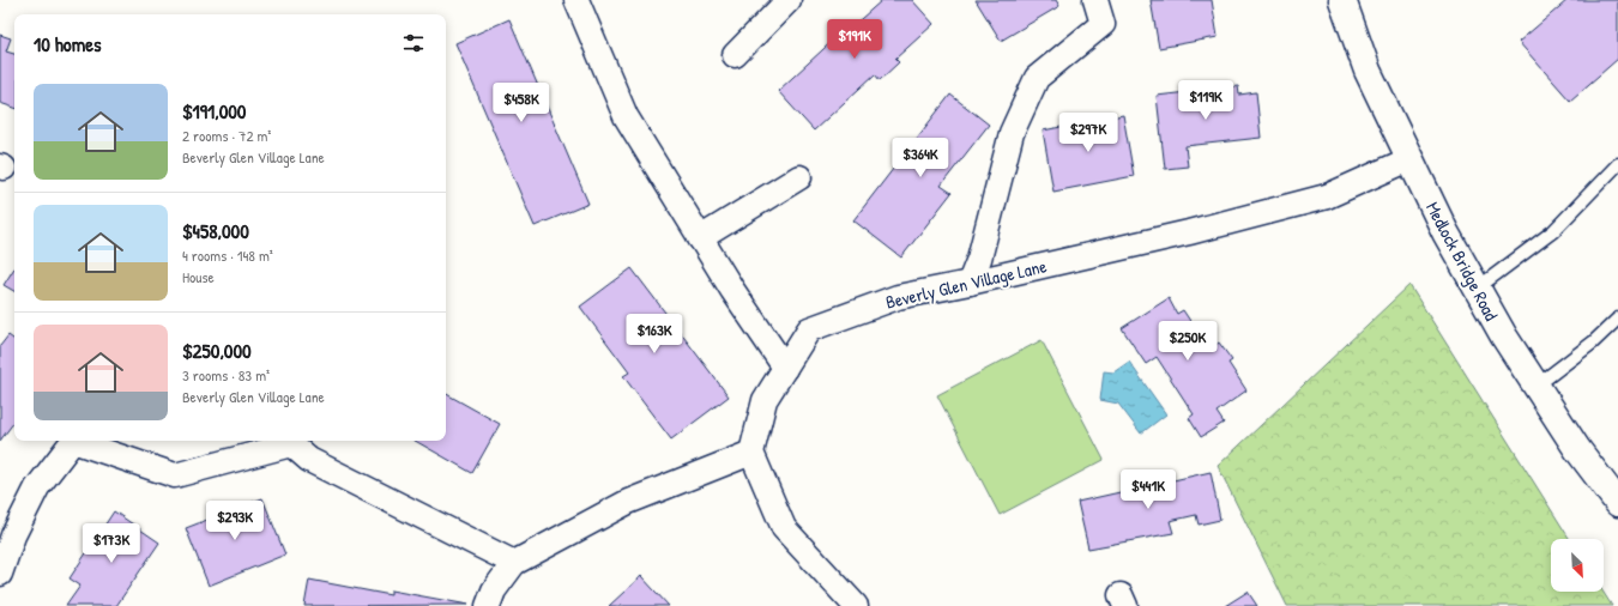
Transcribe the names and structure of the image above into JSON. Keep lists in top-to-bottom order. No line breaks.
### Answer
{"streets":{"main road":["Medlock Bridge Road"],"street":["Beverly Glen Village Lane"]},"crossings":[["Medlock Bridge Road","Beverly Glen Village Lane"]],"north":"bottom right","page":{"heading":"10 homes","price":["$191K","$119K","$458K","$297K","$364K","$163K","$250K","$441K","$293K","$173K"],"list":[{"name":"$191,000","note":"2 rooms · 72 m² · Beverly Glen Village Lane"},{"name":"$458,000","note":"4 rooms · 148 m² · House"},{"name":"$250,000","note":"3 rooms · 83 m² · Beverly Glen Village Lane"}]}}
